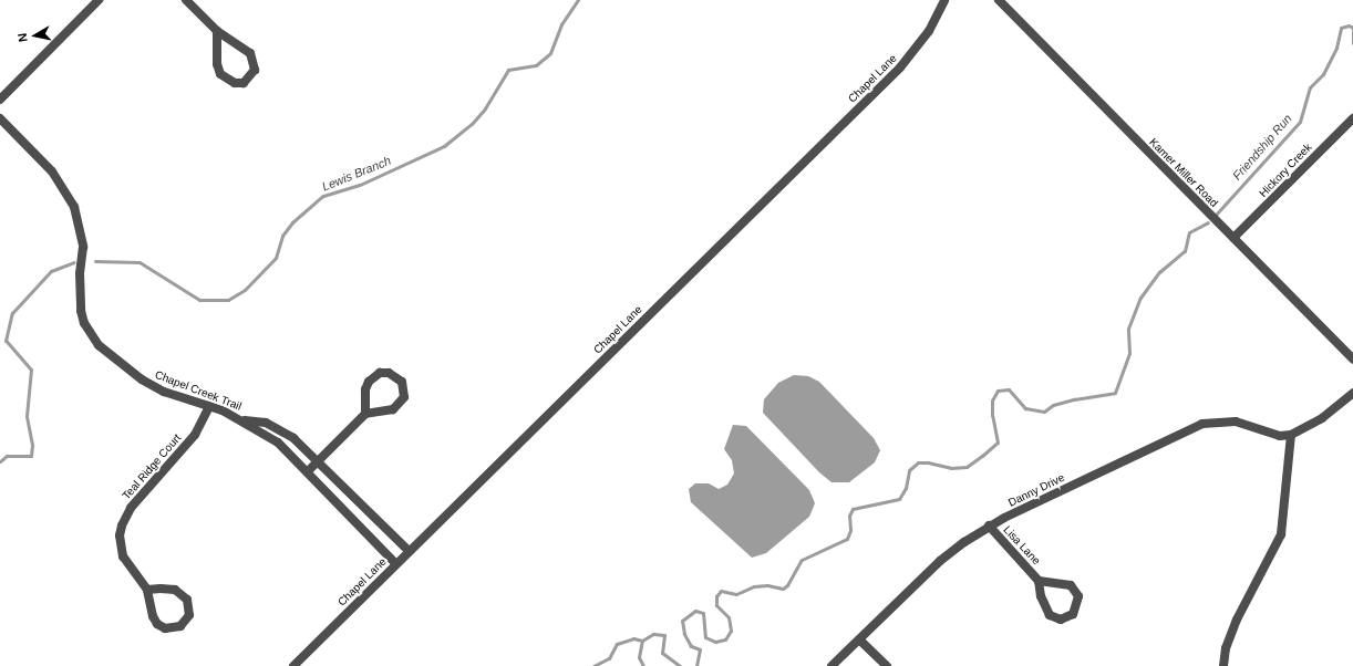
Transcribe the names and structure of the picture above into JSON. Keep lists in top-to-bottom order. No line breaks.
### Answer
{"streets":{"street":["Chapel Lane","Hickory Creek","Kamer Miller Road","Chapel Creek Trail","Teal Ridge Court","Danny Drive","Lisa Lane"]},"crossings":[["Chapel Lane","Chapel Creek Trail"],["Hickory Creek","Kamer Miller Road"],["Chapel Creek Trail","Teal Ridge Court"],["Danny Drive","Lisa Lane"]],"water":["Friendship Run","Lewis Branch"],"north":"left"}
